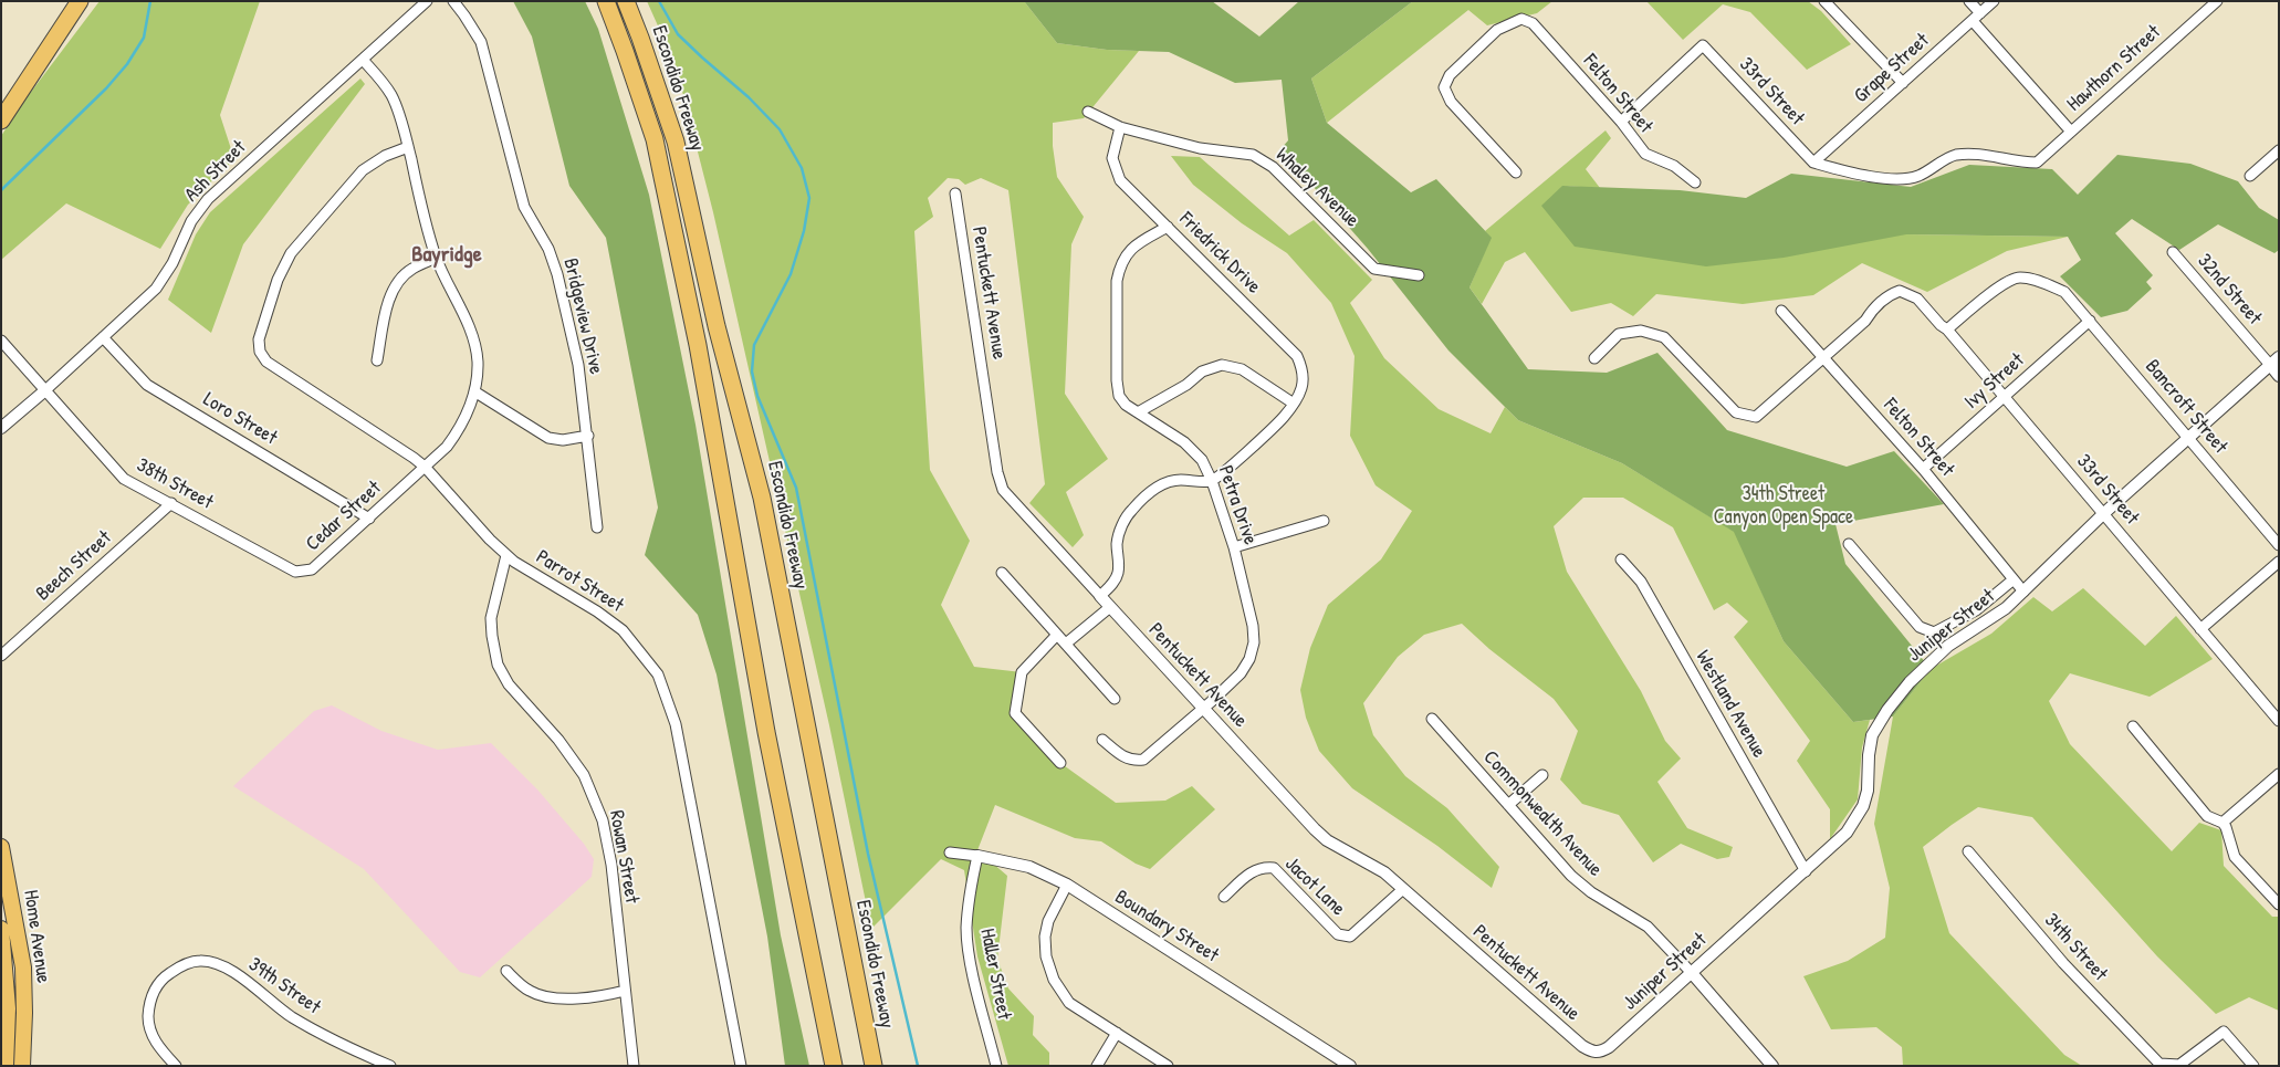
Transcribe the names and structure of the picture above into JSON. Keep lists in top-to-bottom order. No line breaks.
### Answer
{"streets":{"highway":["Escondido Freeway"],"main road":["Home Avenue"],"street":["Grape Street","Hawthorn Street","33rd Street","Felton Street","Ash Street","Whaley Avenue","Friedrick Drive","32nd Street","Pentuckett Avenue","Bridgeview Drive","Ivy Street","Bancroft Street","Loro Street","38th Street","Petra Drive","Cedar Street","Beech Street","Parrot Street","Juniper Street","Westland Avenue","Commonwealth Avenue","Rowan Street","Jacot Lane","Boundary Street","34th Street","Haller Street","39th Street"]},"crossings":[["Grape Street","Hawthorn Street"],["Grape Street","33rd Street"],["Hawthorn Street","33rd Street"],["33rd Street","Felton Street"],["33rd Street","Ivy Street"],["33rd Street","Bancroft Street"],["33rd Street","Juniper Street"],["Felton Street","Ivy Street"],["Felton Street","Juniper Street"],["Ash Street","Loro Street"],["Ash Street","38th Street"],["Ash Street","Cedar Street"],["Whaley Avenue","Friedrick Drive"],["Friedrick Drive","Petra Drive"],["32nd Street","Juniper Street"],["Pentuckett Avenue","Petra Drive"],["Pentuckett Avenue","Juniper Street"],["Pentuckett Avenue","Jacot Lane"],["Ivy Street","Bancroft Street"],["Bancroft Street","Juniper Street"],["Loro Street","Cedar Street"],["38th Street","Cedar Street"],["38th Street","Beech Street"],["Cedar Street","Parrot Street"],["Parrot Street","Rowan Street"],["Juniper Street","Westland Avenue"],["Juniper Street","Commonwealth Avenue"],["Boundary Street","Haller Street"]],"districts":["Bayridge"],"parks":["34th Street Canyon Open Space"]}
